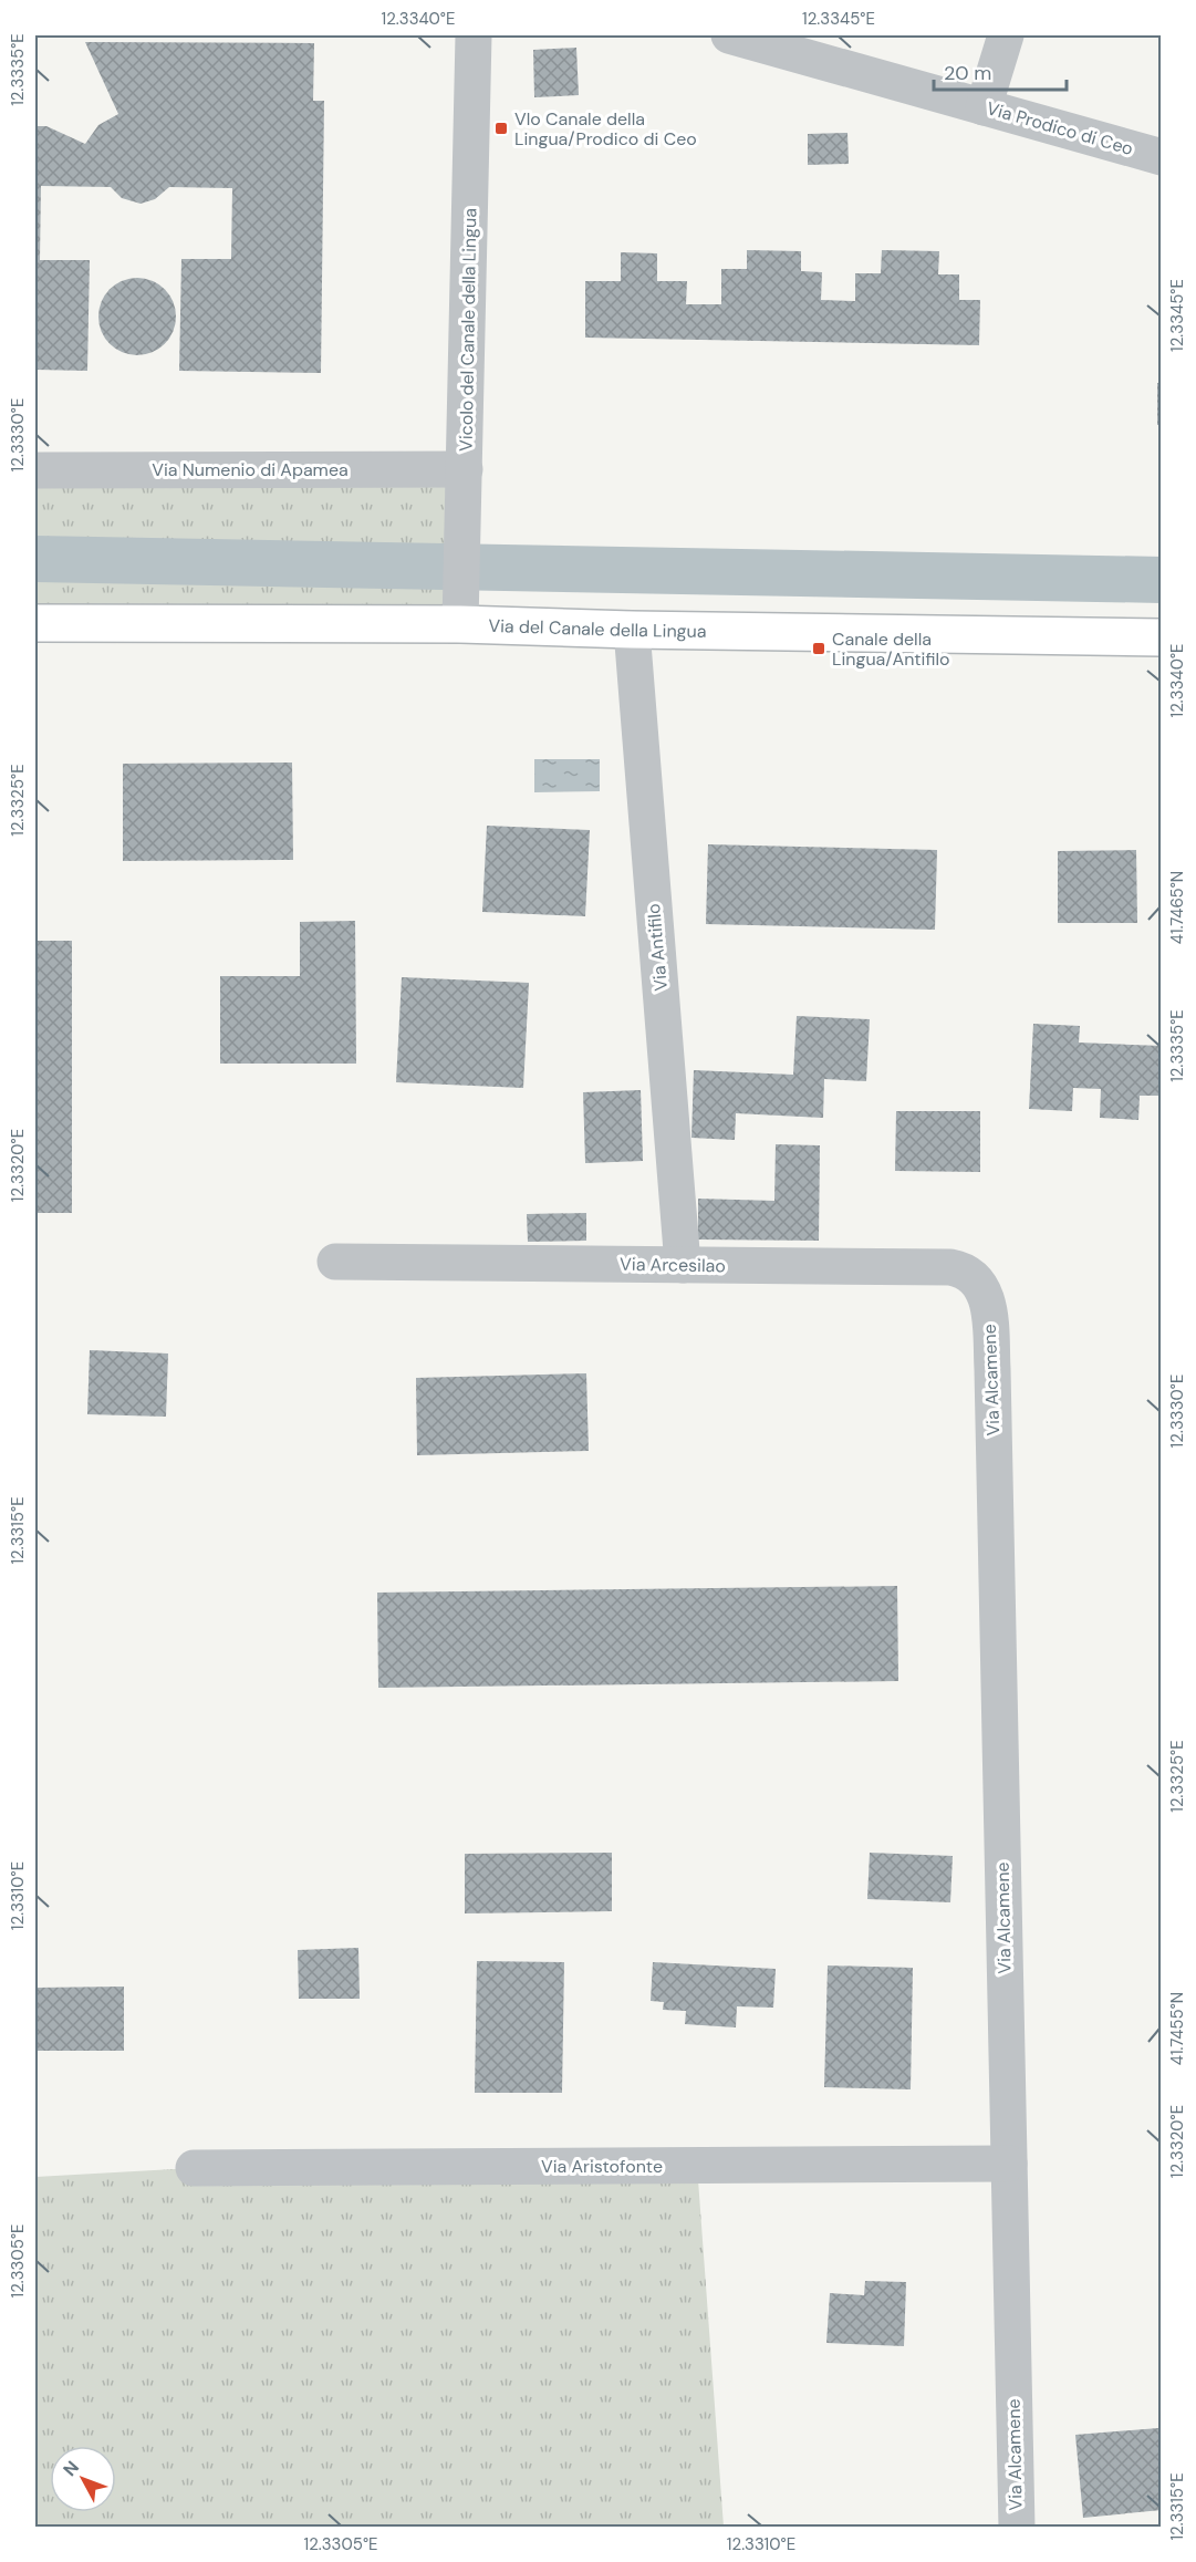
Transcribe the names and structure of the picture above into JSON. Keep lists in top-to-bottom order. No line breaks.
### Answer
{"streets":{"street":["Via Prodico di Ceo","Vicolo del Canale della Lingua","Via Numenio di Apamea","Via del Canale della Lingua","Via Antifilo","Via Arcesilao","Via Alcamene","Via Aristofonte"]},"crossings":[["Vicolo del Canale della Lingua","Via Numenio di Apamea"],["Vicolo del Canale della Lingua","Via del Canale della Lingua"],["Via del Canale della Lingua","Via Antifilo"],["Via Antifilo","Via Arcesilao"],["Via Arcesilao","Via Alcamene"],["Via Alcamene","Via Aristofonte"]],"places":{"transit":["Vlo Canale della Lingua/Prodico di Ceo","Canale della Lingua/Antifilo"]},"scale_bar":"20 m","north":"top left","coordinates":["12.3340°E","12.3345°E","12.3335°E","12.3330°E","12.3325°E","41.7465°N","12.3320°E","12.3315°E","12.3310°E","41.7455°N","12.3305°E"]}
